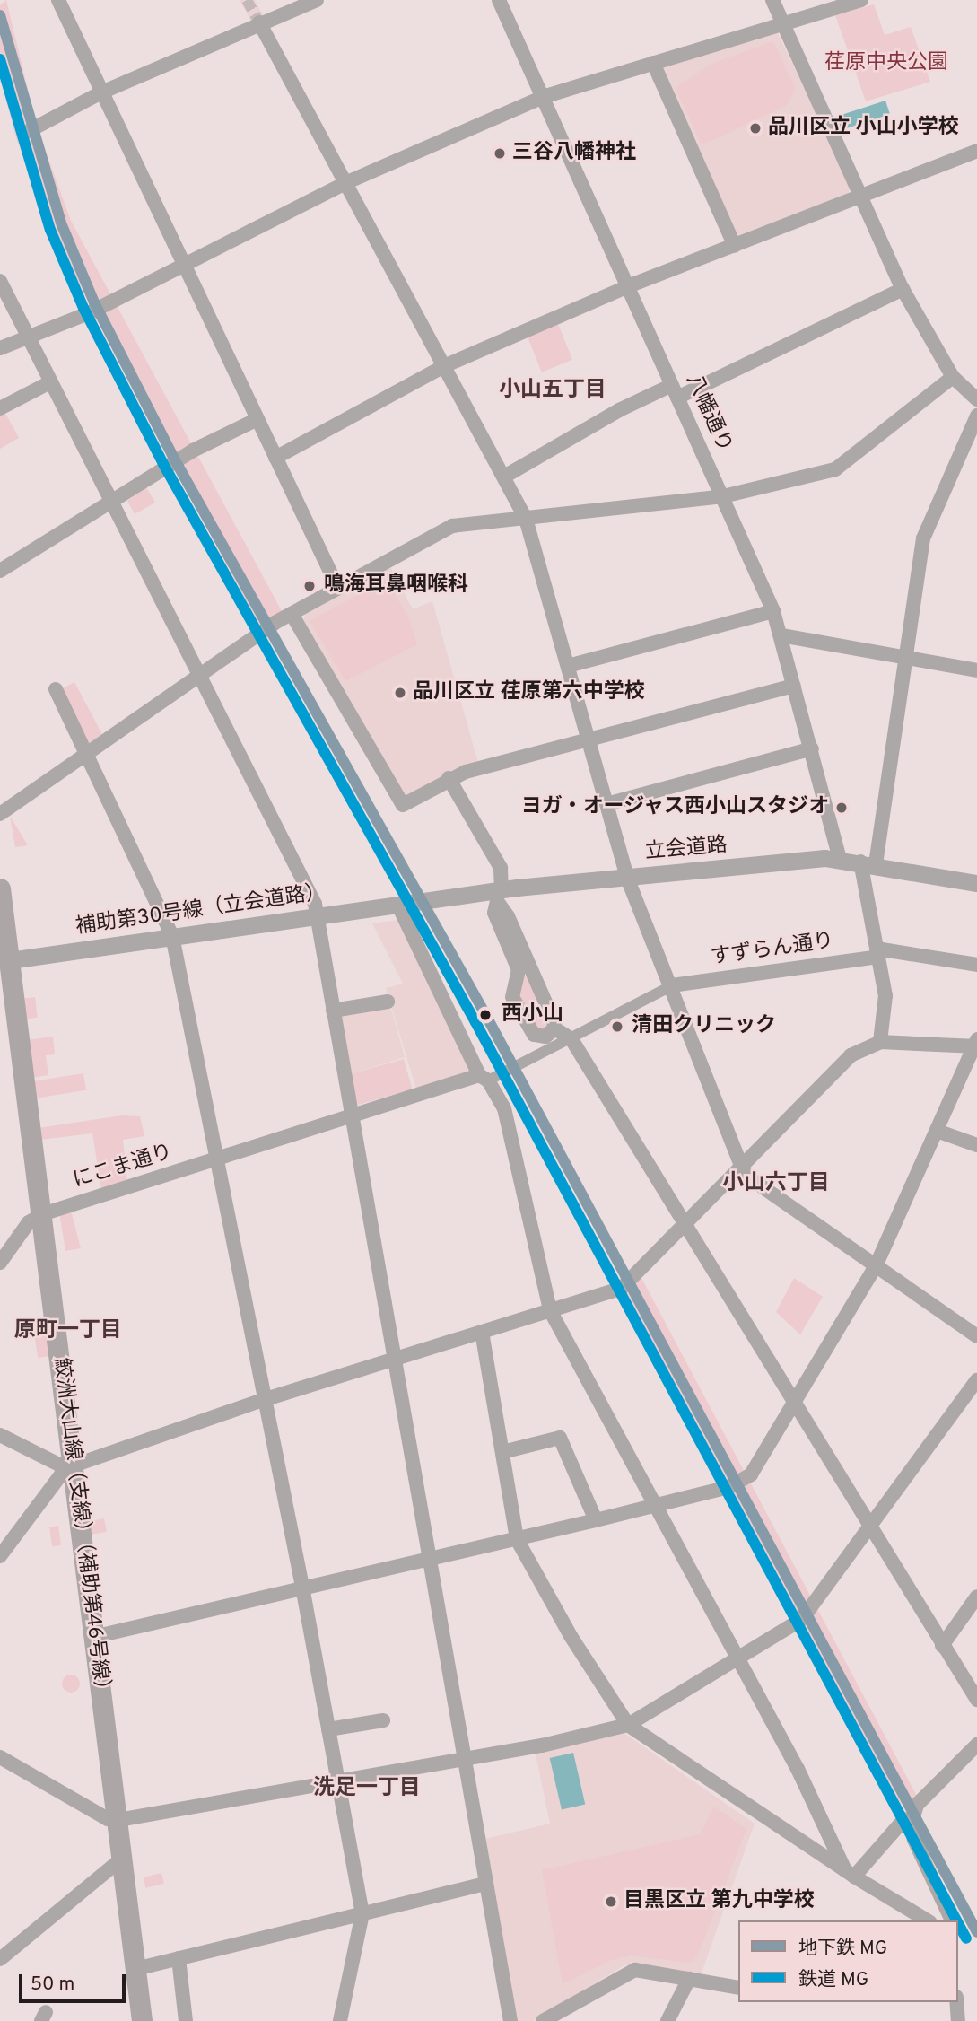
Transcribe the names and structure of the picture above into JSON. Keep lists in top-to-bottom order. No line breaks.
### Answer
{"streets":{"main road":["鮫洲大山線（支線）（補助第46号線）"],"street":["八幡通り","立会道路","補助第30号線（立会道路）","すずらん通り","にこま通り"]},"crossings":[["八幡通り","立会道路"],["立会道路","補助第30号線（立会道路）"],["補助第30号線（立会道路）","鮫洲大山線（支線）（補助第46号線）"],["にこま通り","鮫洲大山線（支線）（補助第46号線）"]],"districts":["小山五丁目","小山六丁目","原町一丁目","洗足一丁目"],"parks":["荏原中央公園"],"places":["品川区立 小山小学校","三谷八幡神社","鳴海耳鼻咽喉科","品川区立 荏原第六中学校","ヨガ・オージャス西小山スタジオ","西小山","清田クリニック","目黒区立 第九中学校"],"lines":["metro line MG","rail line MG"],"legend":["地下鉄 MG","鉄道 MG"],"scale_bar":"50 m"}
